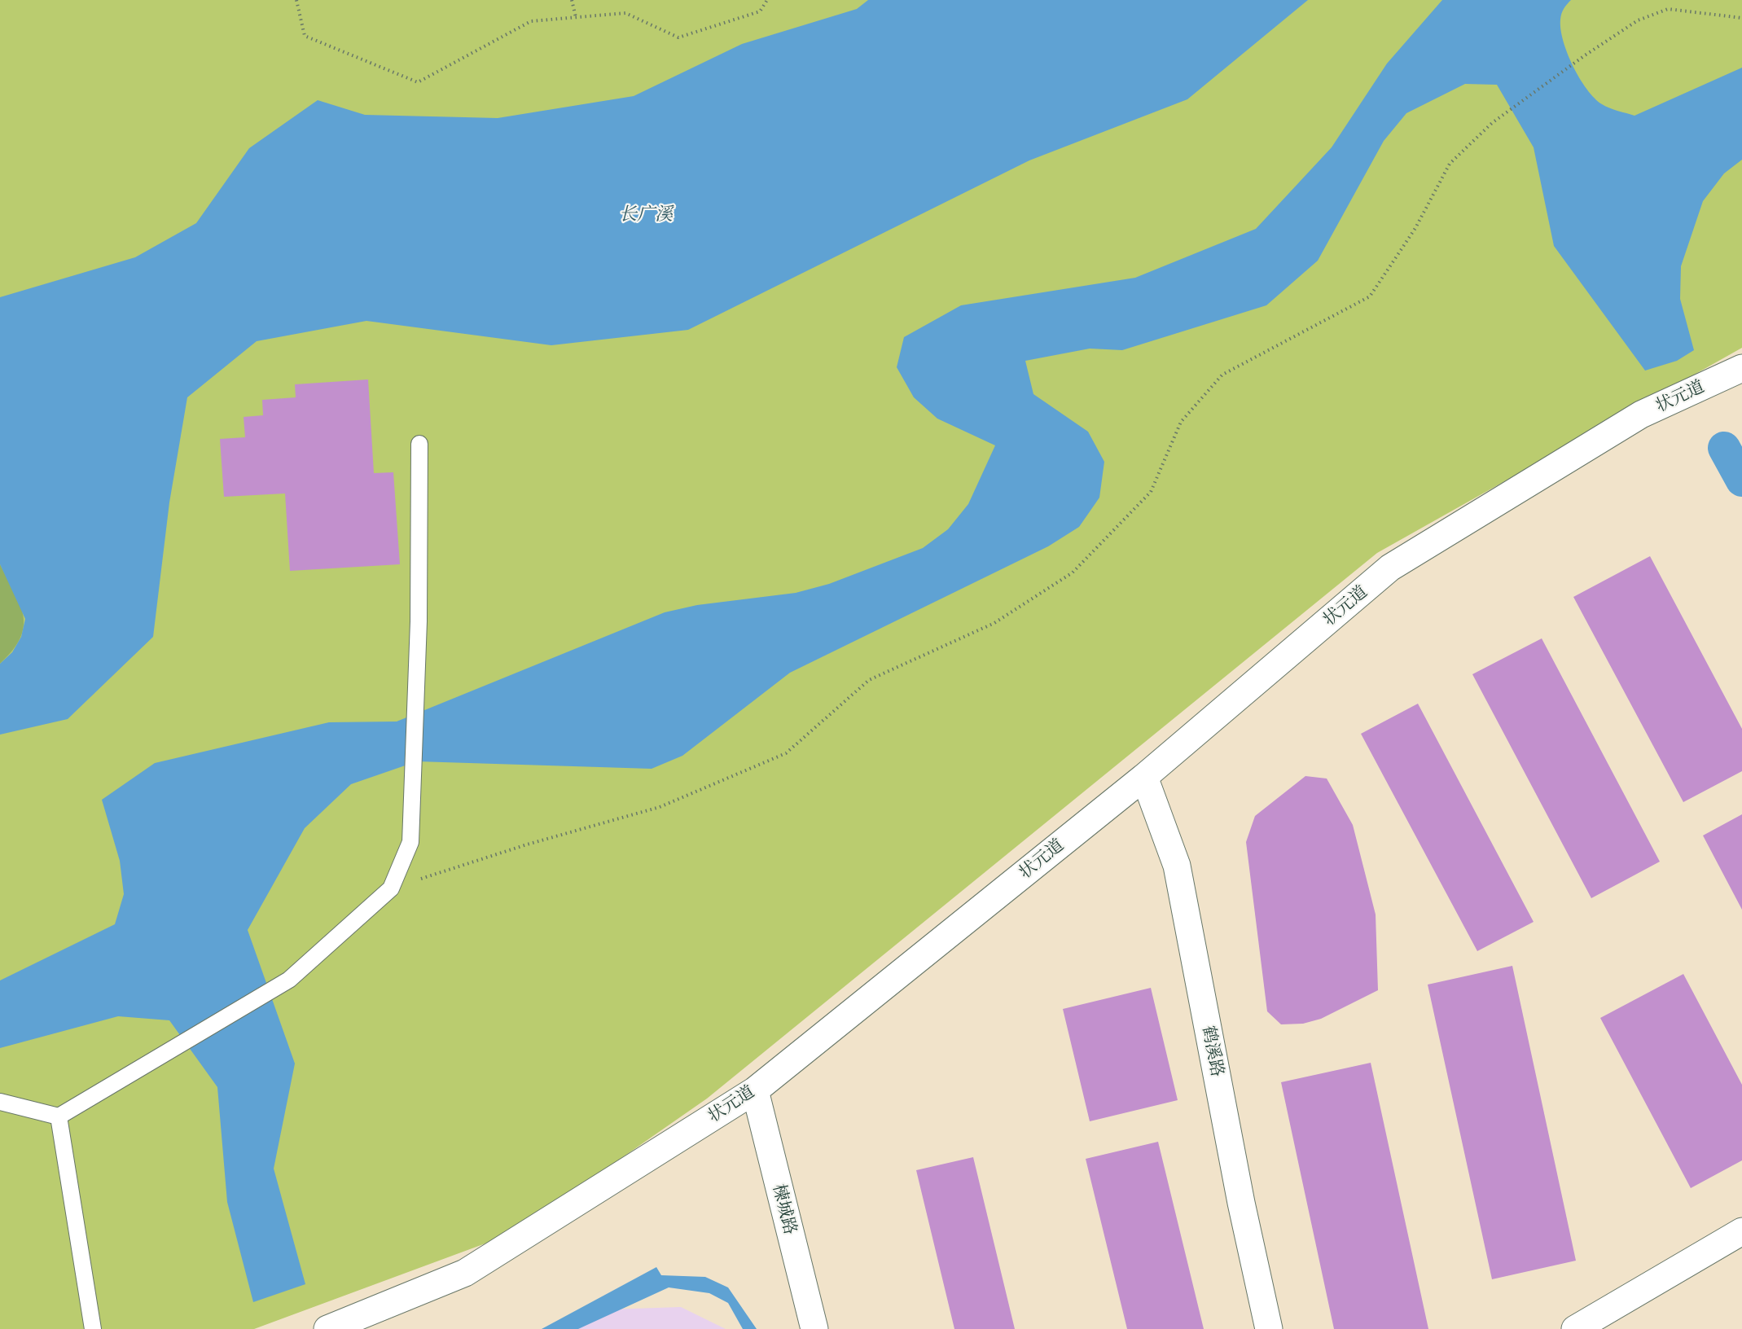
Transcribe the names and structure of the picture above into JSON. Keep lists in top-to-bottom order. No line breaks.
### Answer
{"streets":{"street":["状元道","鹤溪路","楝城路"]},"crossings":[["状元道","鹤溪路"],["状元道","楝城路"]],"water":["长广溪"]}
